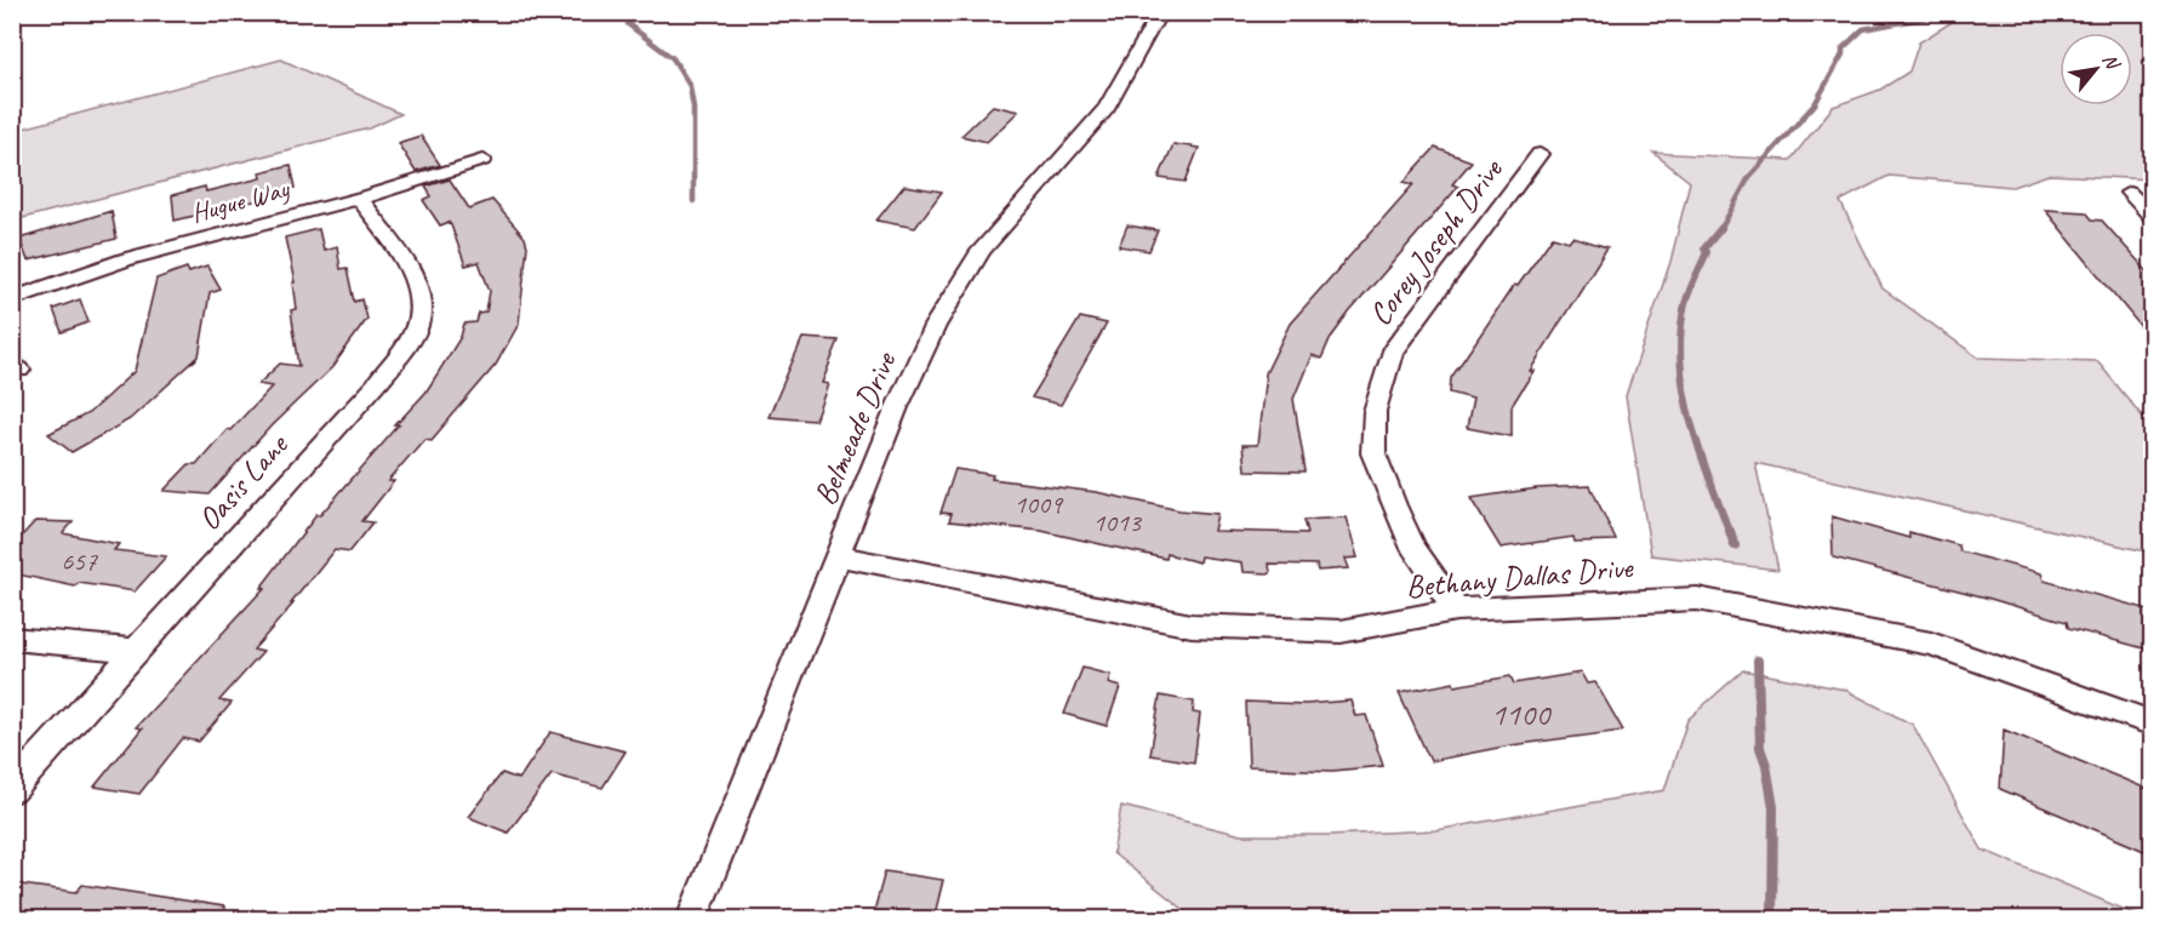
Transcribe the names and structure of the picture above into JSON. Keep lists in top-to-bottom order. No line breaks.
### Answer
{"streets":{"street":["Hugue Way","Corey Joseph Drive","Belmeade Drive","Oasis Lane","Bethany Dallas Drive"]},"crossings":[["Hugue Way","Oasis Lane"],["Corey Joseph Drive","Bethany Dallas Drive"],["Belmeade Drive","Bethany Dallas Drive"]],"house_numbers":["1009","1013","657","1100"],"north":"top right"}
